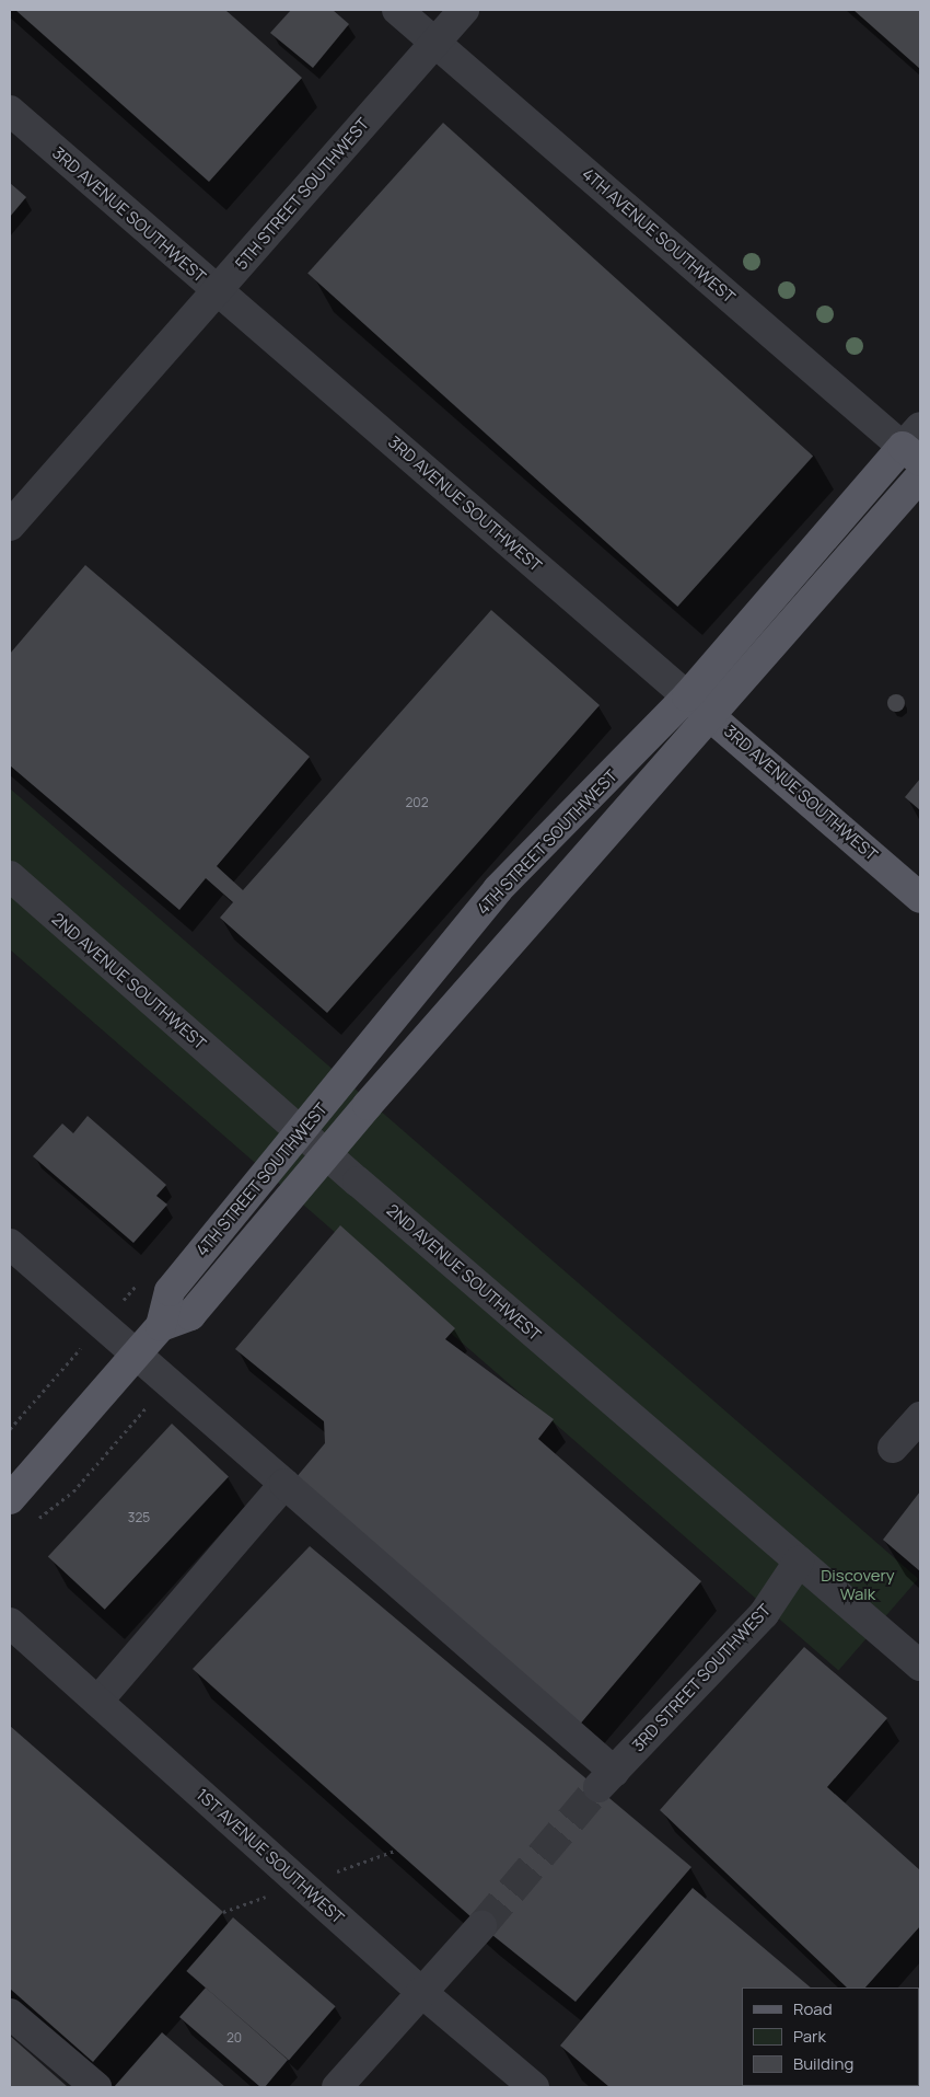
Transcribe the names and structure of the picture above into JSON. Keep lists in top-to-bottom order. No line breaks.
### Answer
{"streets":{"main road":["3RD AVENUE SOUTHWEST","4TH STREET SOUTHWEST"],"street":["5TH STREET SOUTHWEST","4TH AVENUE SOUTHWEST","2ND AVENUE SOUTHWEST","3RD STREET SOUTHWEST","1ST AVENUE SOUTHWEST"]},"crossings":[["5TH STREET SOUTHWEST","3RD AVENUE SOUTHWEST"],["5TH STREET SOUTHWEST","4TH AVENUE SOUTHWEST"],["3RD AVENUE SOUTHWEST","4TH STREET SOUTHWEST"],["4TH AVENUE SOUTHWEST","4TH STREET SOUTHWEST"],["4TH STREET SOUTHWEST","2ND AVENUE SOUTHWEST"],["2ND AVENUE SOUTHWEST","3RD STREET SOUTHWEST"]],"parks":["Discovery Walk"],"house_numbers":["202","325","20"],"legend":["Road","Park","Building"]}
